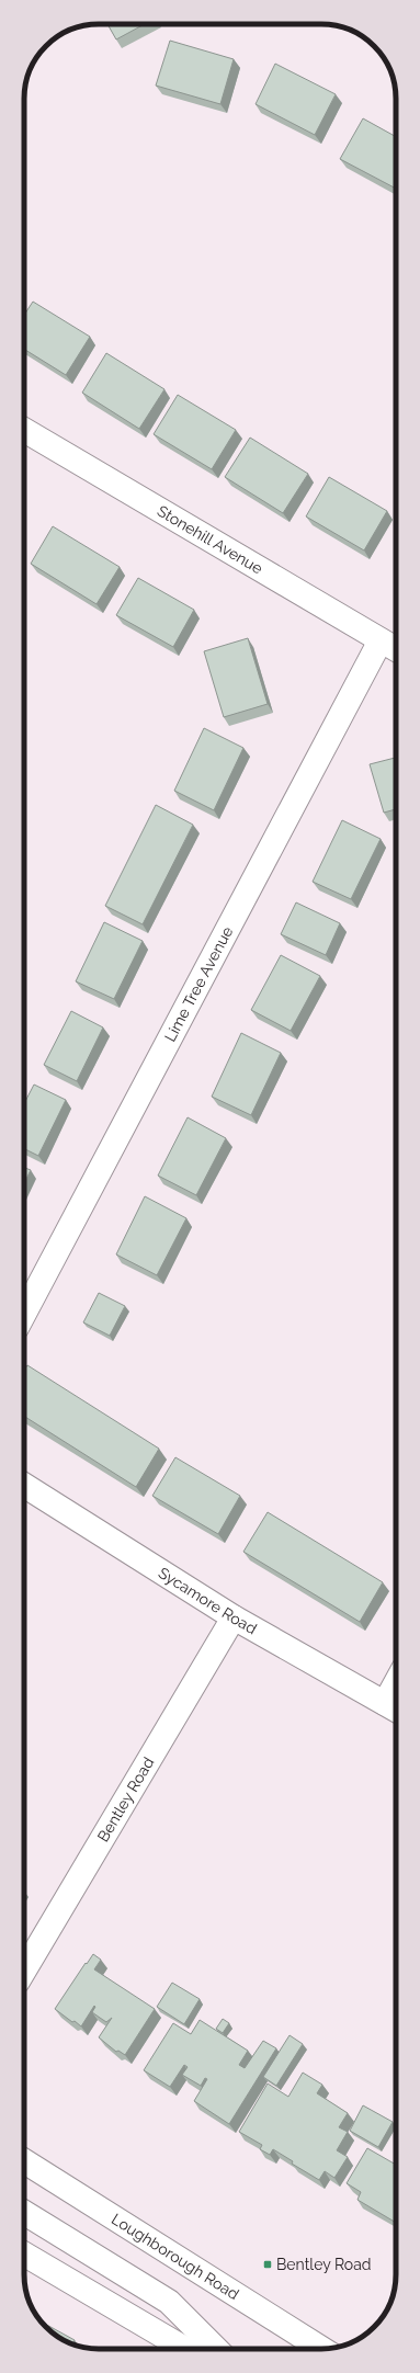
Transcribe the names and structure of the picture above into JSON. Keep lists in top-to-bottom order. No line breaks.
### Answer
{"streets":{"main road":["Stonehill Avenue","Lime Tree Avenue","Sycamore Road","Bentley Road","Loughborough Road"]},"crossings":[["Stonehill Avenue","Lime Tree Avenue"],["Sycamore Road","Bentley Road"]],"places":{"transit":["Bentley Road"]}}
